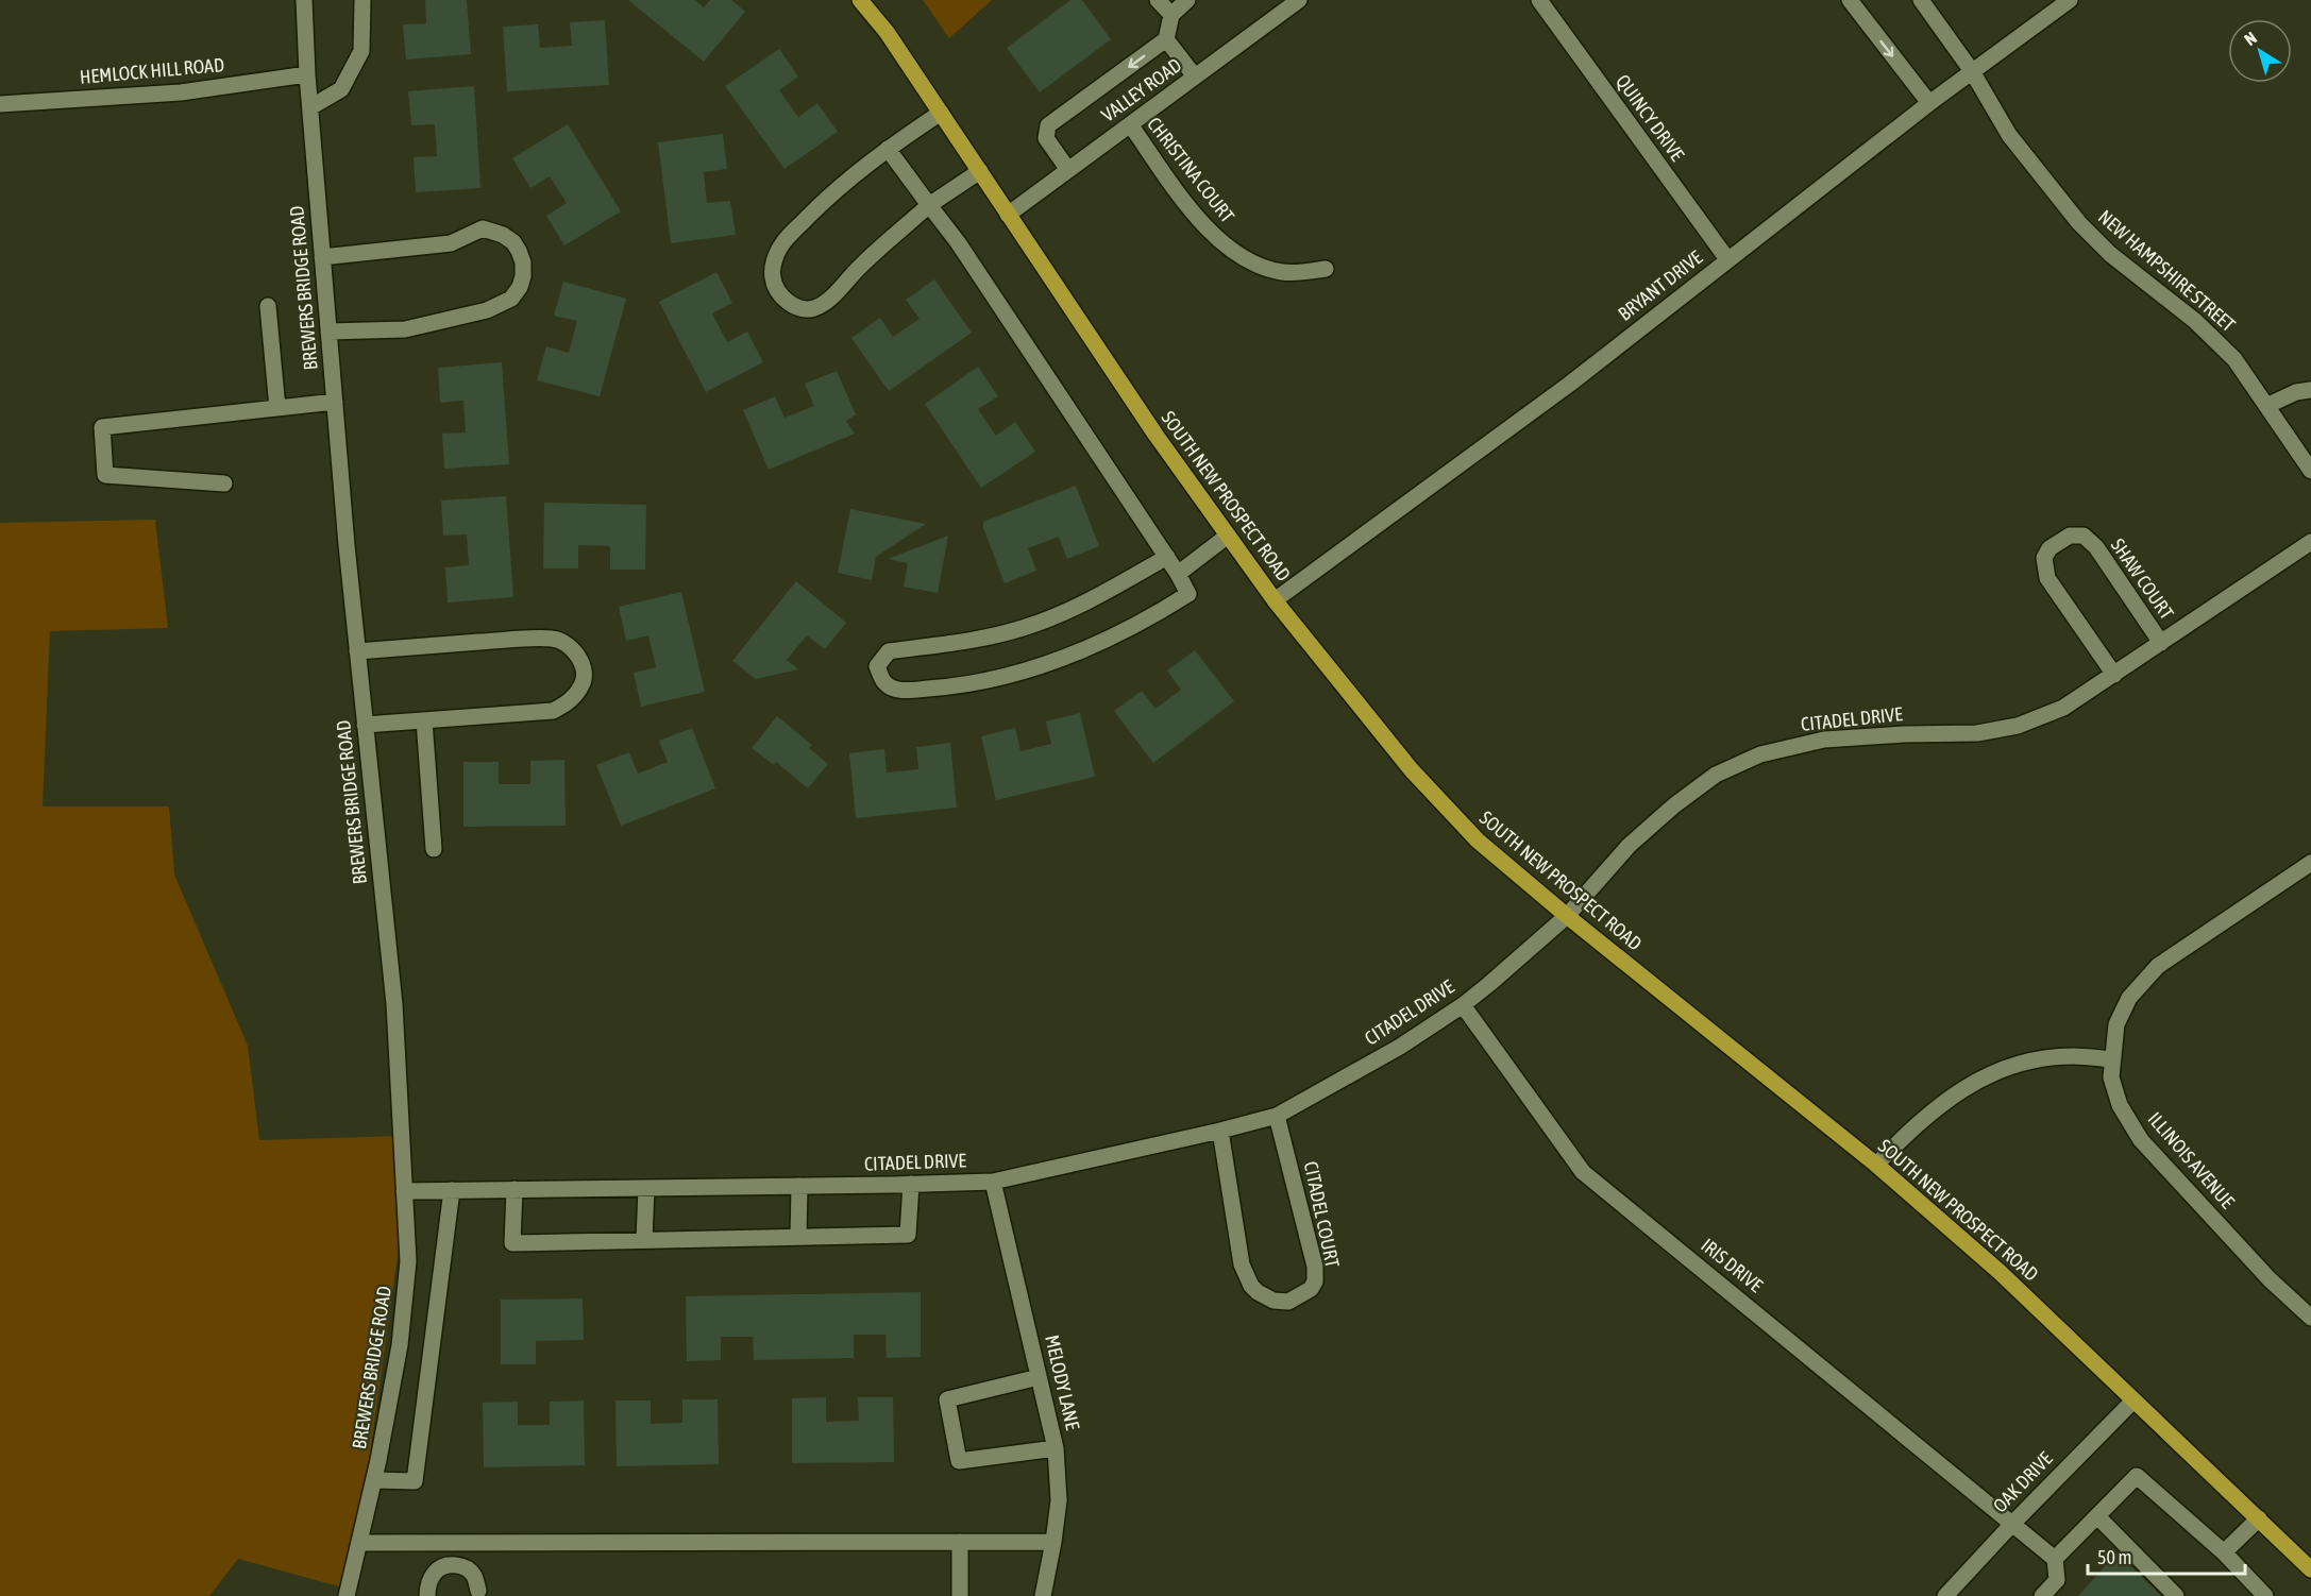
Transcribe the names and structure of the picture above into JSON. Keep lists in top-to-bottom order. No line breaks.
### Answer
{"streets":{"main road":["SOUTH NEW PROSPECT ROAD"],"street":["HEMLOCK HILL ROAD","VALLEY ROAD","QUINCY DRIVE","CHRISTINA COURT","NEW HAMPSHIRE STREET","BRYANT DRIVE","BREWERS BRIDGE ROAD","SHAW COURT","CITADEL DRIVE","ILLINOIS AVENUE","CITADEL COURT","IRIS DRIVE","MELODY LANE","OAK DRIVE"]},"crossings":[["HEMLOCK HILL ROAD","BREWERS BRIDGE ROAD"],["VALLEY ROAD","CHRISTINA COURT"],["VALLEY ROAD","SOUTH NEW PROSPECT ROAD"],["QUINCY DRIVE","BRYANT DRIVE"],["NEW HAMPSHIRE STREET","BRYANT DRIVE"],["BRYANT DRIVE","SOUTH NEW PROSPECT ROAD"],["BREWERS BRIDGE ROAD","CITADEL DRIVE"],["SOUTH NEW PROSPECT ROAD","CITADEL DRIVE"],["SOUTH NEW PROSPECT ROAD","OAK DRIVE"],["SHAW COURT","CITADEL DRIVE"],["CITADEL DRIVE","CITADEL COURT"],["CITADEL DRIVE","IRIS DRIVE"],["CITADEL DRIVE","MELODY LANE"],["IRIS DRIVE","OAK DRIVE"]],"scale_bar":"50 m","north":"top left"}
